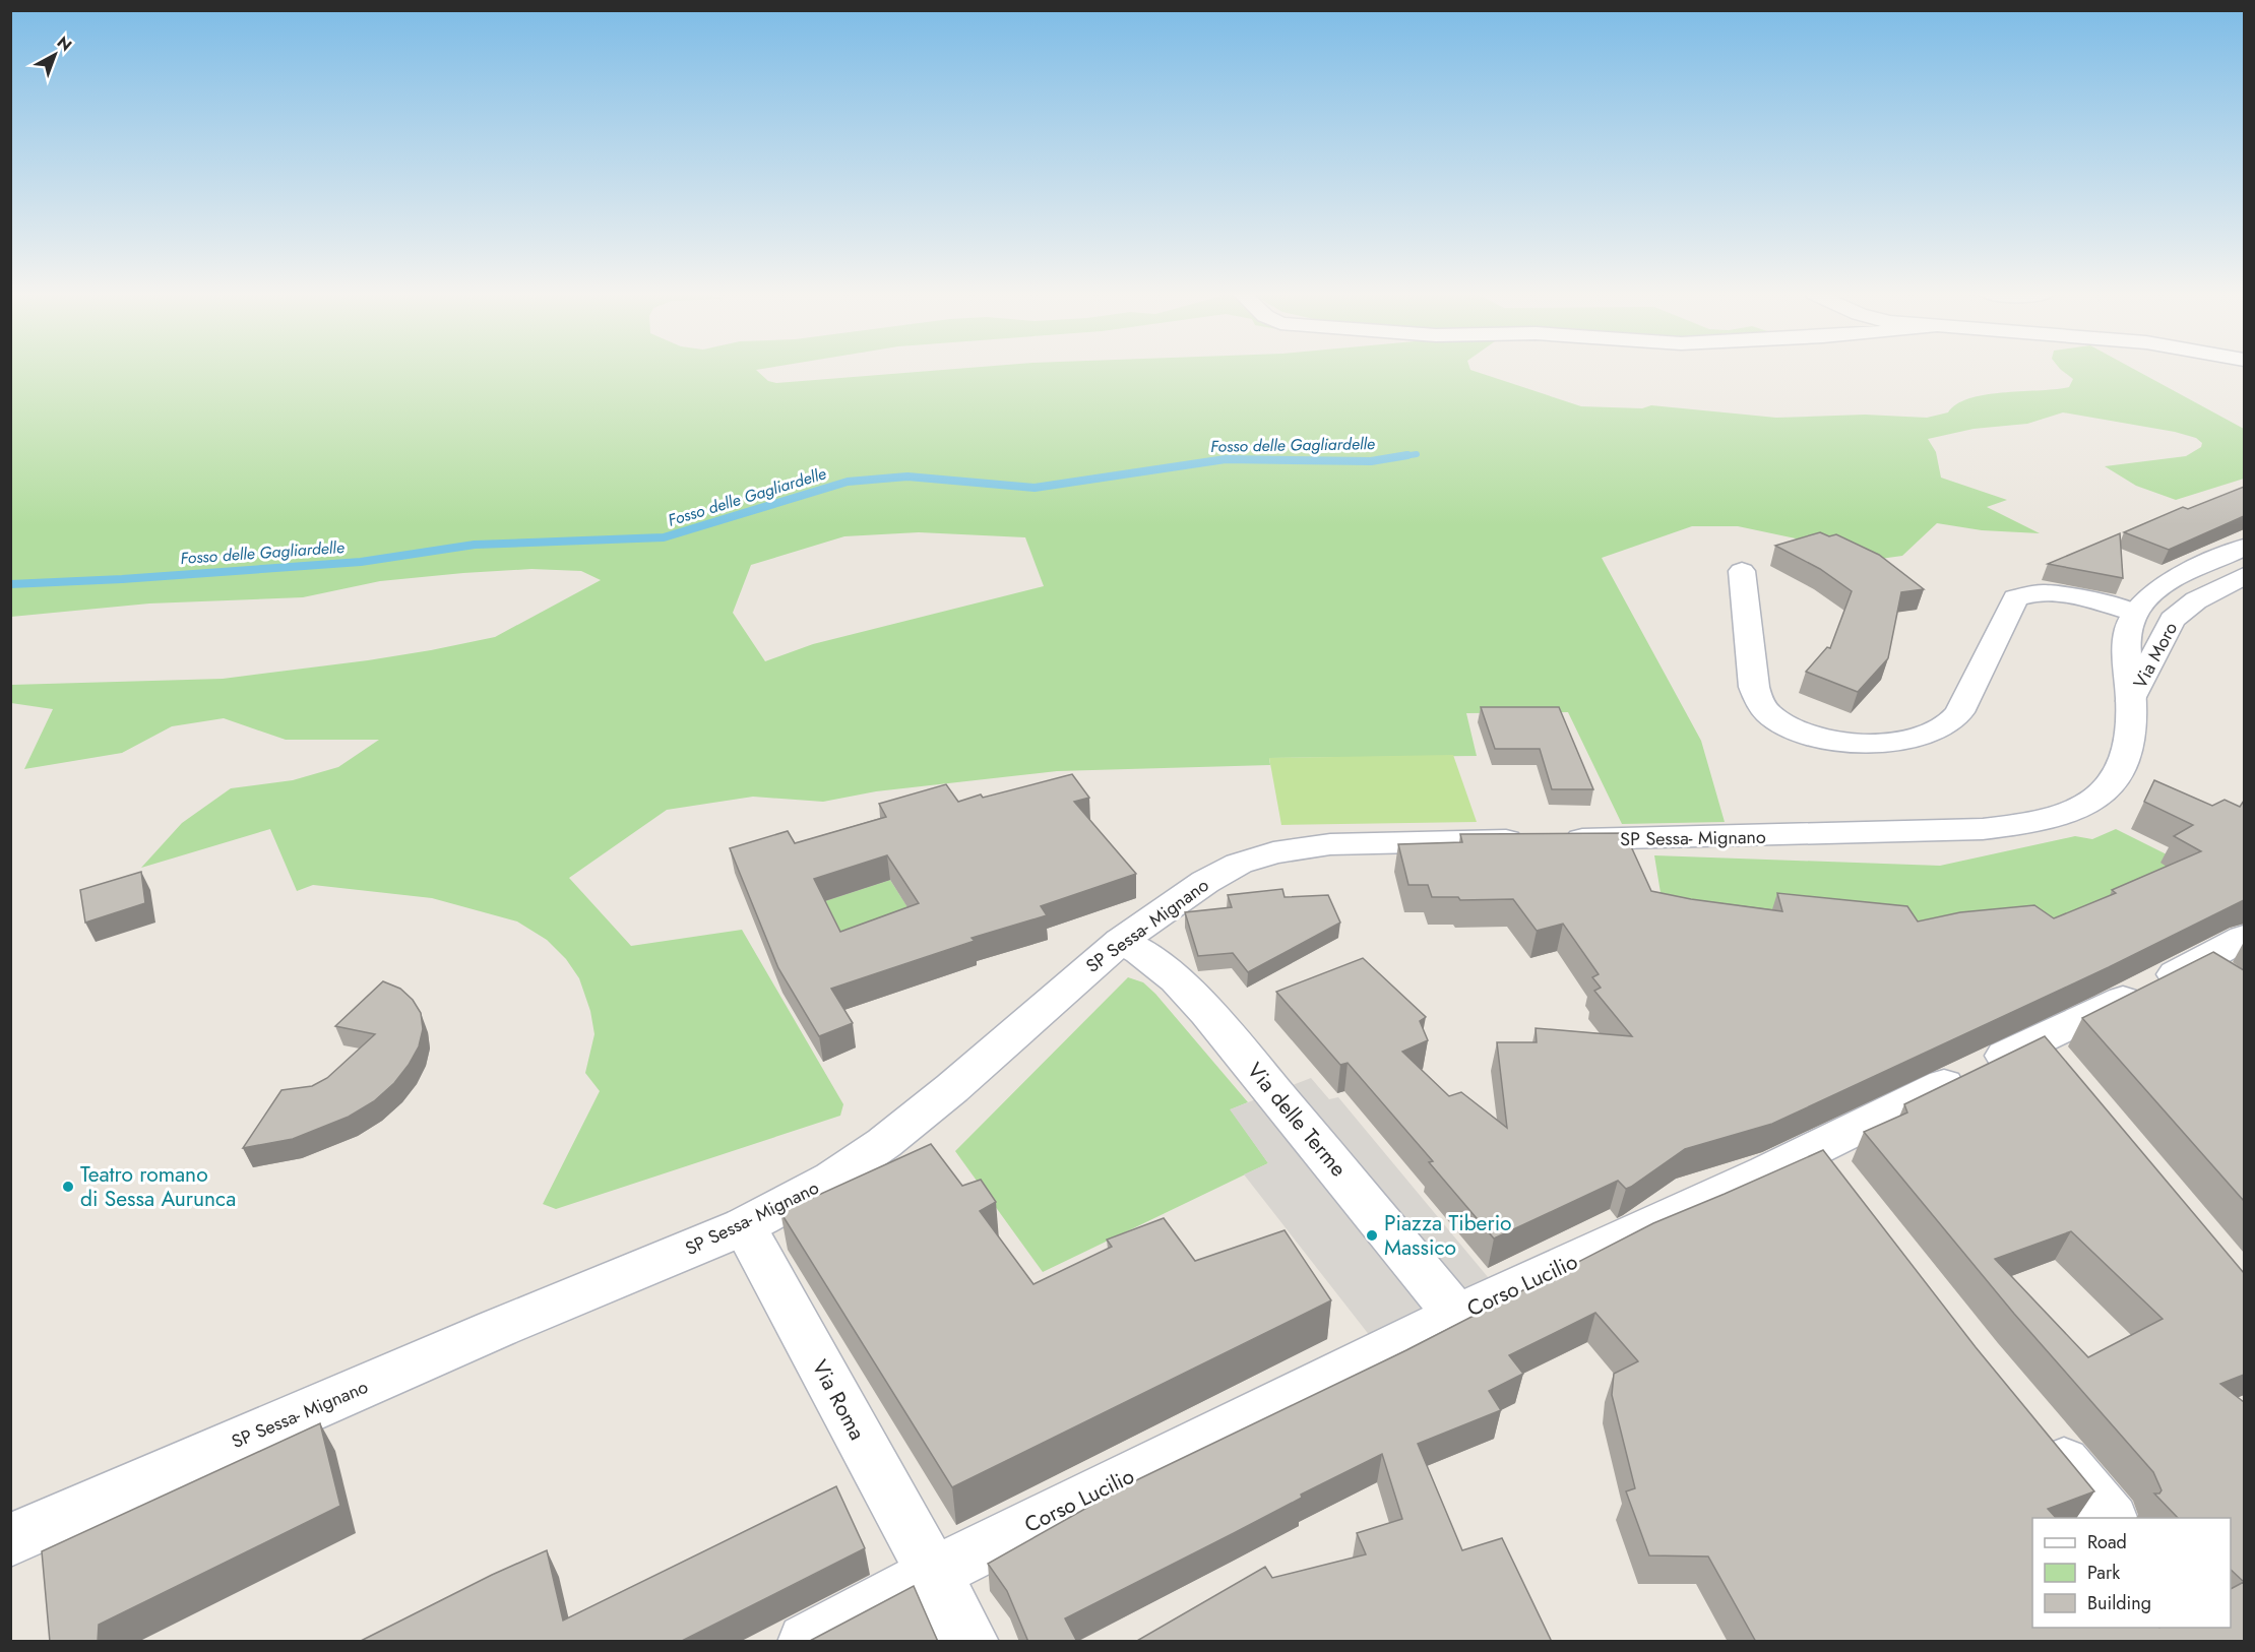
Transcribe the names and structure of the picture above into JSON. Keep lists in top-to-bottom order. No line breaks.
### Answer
{"streets":{"street":["Via Moro","SP Sessa- Mignano","Via delle Terme","Corso Lucilio","Via Roma"]},"crossings":[["Via Moro","SP Sessa- Mignano"],["SP Sessa- Mignano","Via delle Terme"],["SP Sessa- Mignano","Via Roma"],["Via delle Terme","Corso Lucilio"],["Corso Lucilio","Via Roma"]],"water":["Fosso delle Gagliardelle"],"places":["Teatro romano di Sessa Aurunca","Piazza Tiberio Massico"],"legend":["Road","Park","Building"],"north":"top right"}
